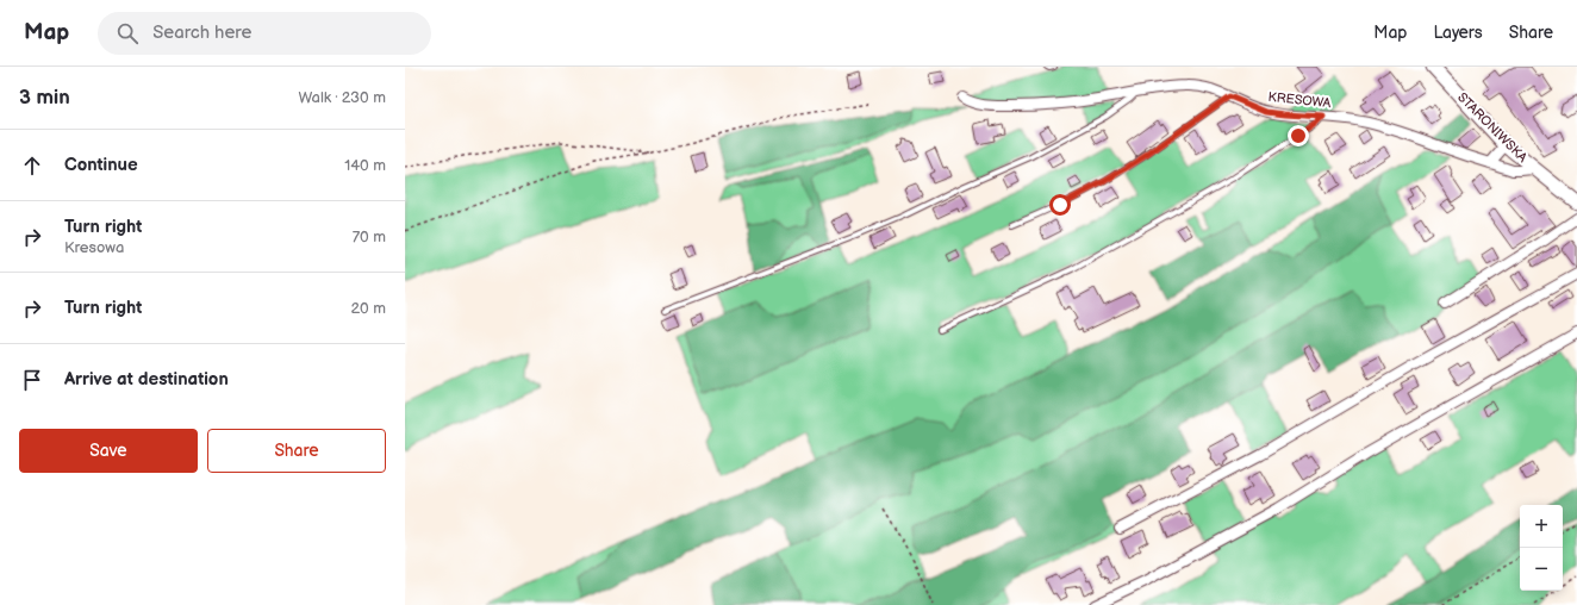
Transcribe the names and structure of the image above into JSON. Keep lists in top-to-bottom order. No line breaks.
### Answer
{"streets":{"street":["KRESOWA","STARONIWSKA"]},"crossings":[["KRESOWA","STARONIWSKA"]],"page":{"header":"Map","search":"Search here","nav":["Map","Layers","Share"],"heading":["3 min","Walk · 230 m"],"list":[["Continue","140 m"],["Turn right","Kresowa","70 m"],["Turn right","20 m"],"Arrive at destination"],"buttons":["Save","Share"],"map_buttons":["+","−"]}}
